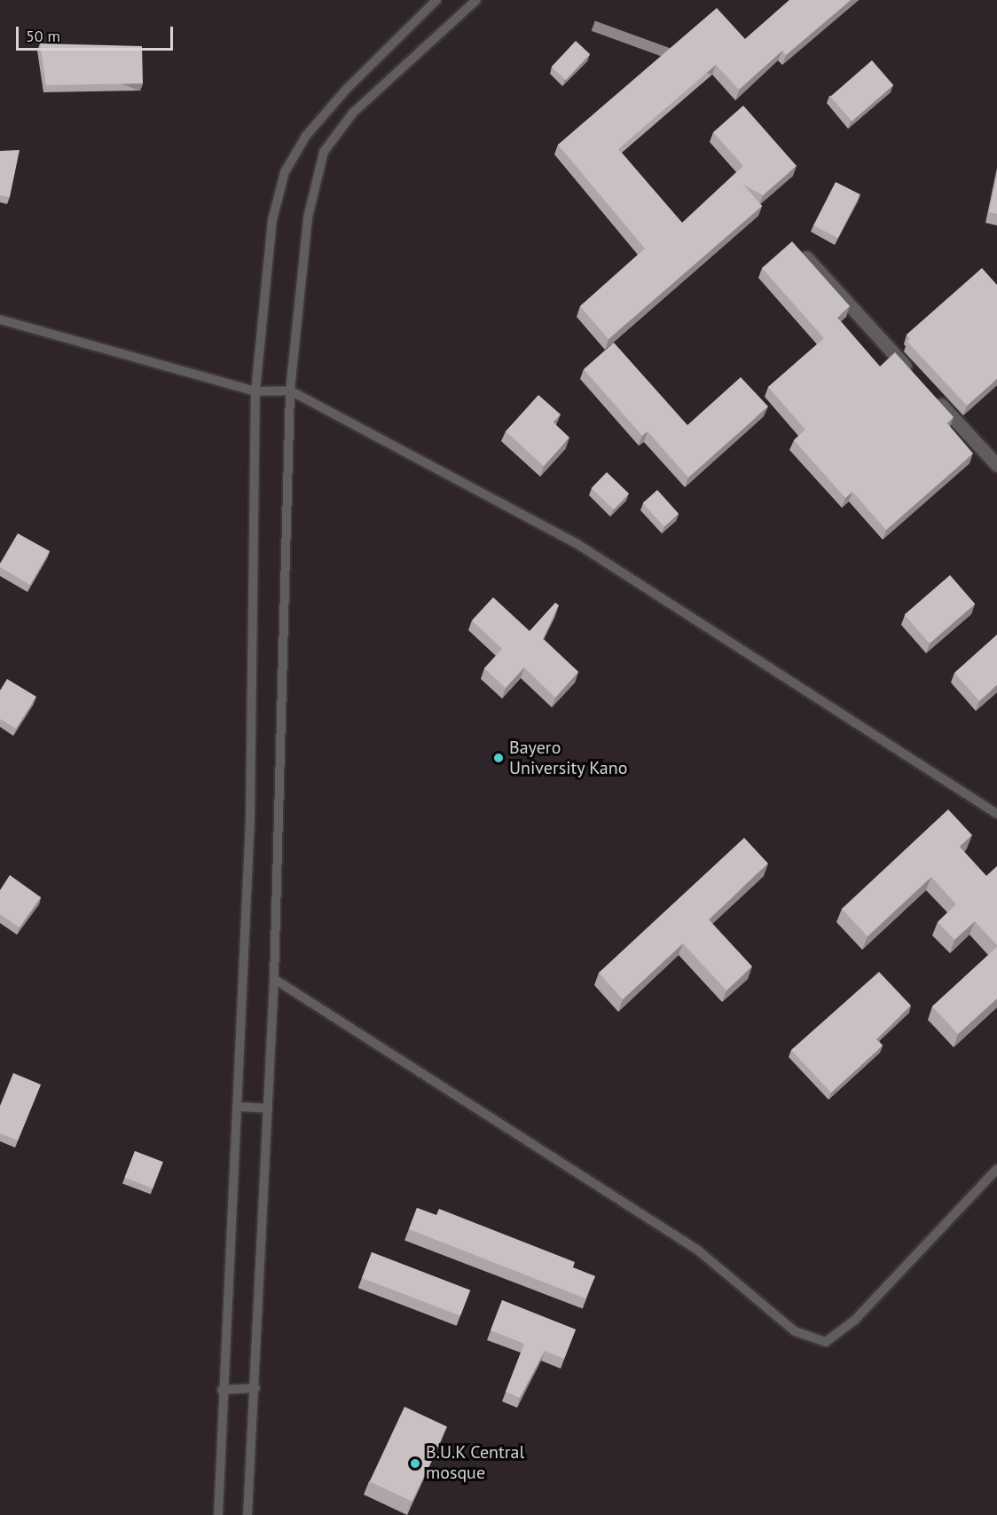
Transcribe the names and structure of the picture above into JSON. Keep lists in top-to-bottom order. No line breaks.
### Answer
{"places":["Bayero University Kano","B.U.K Central mosque"],"scale_bar":"50 m"}
